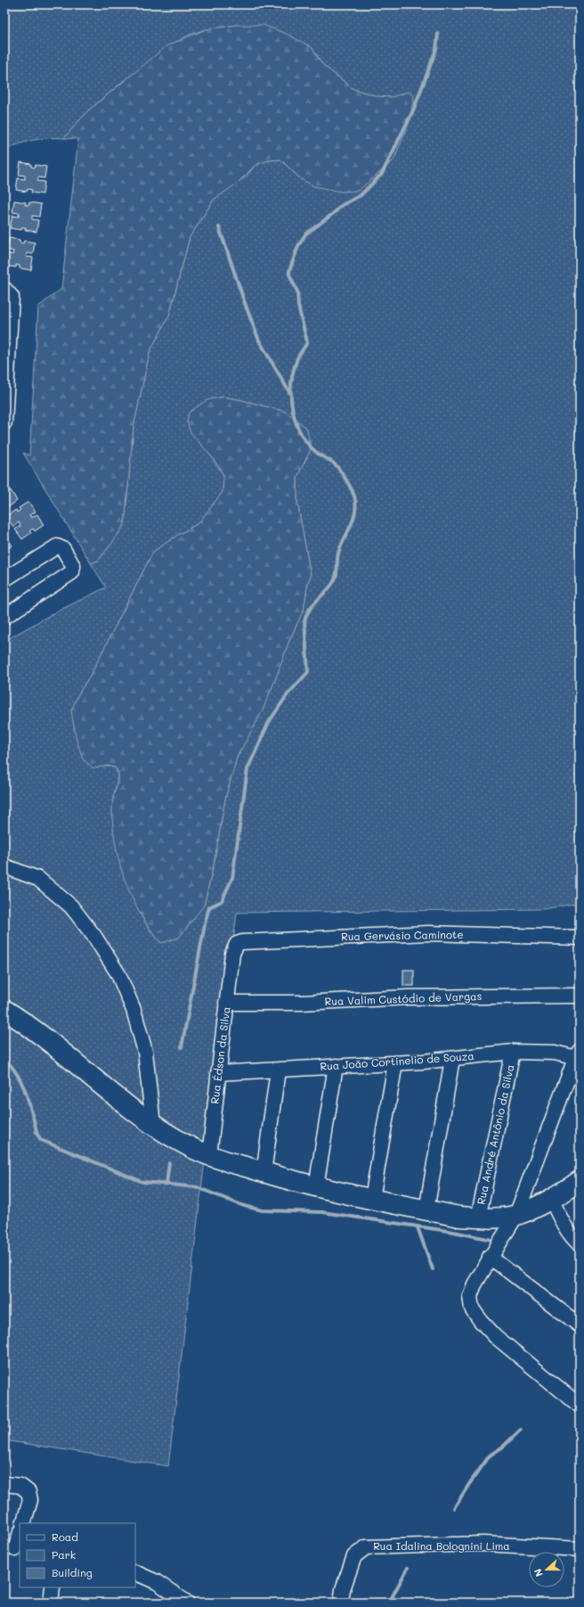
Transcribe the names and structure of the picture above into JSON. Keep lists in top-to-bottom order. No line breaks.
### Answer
{"streets":{"street":["Rua Gervásio Caminote","Rua Valim Custódio de Vargas","Rua Édson da Silva","Rua João Cortinelio de Souza","Rua André Antônio da Silva","Rua Idalina Bolognini Lima"]},"crossings":[["Rua Gervásio Caminote","Rua Édson da Silva"],["Rua Valim Custódio de Vargas","Rua Édson da Silva"],["Rua Édson da Silva","Rua João Cortinelio de Souza"],["Rua João Cortinelio de Souza","Rua André Antônio da Silva"]],"legend":["Road","Park","Building"],"north":"left"}
